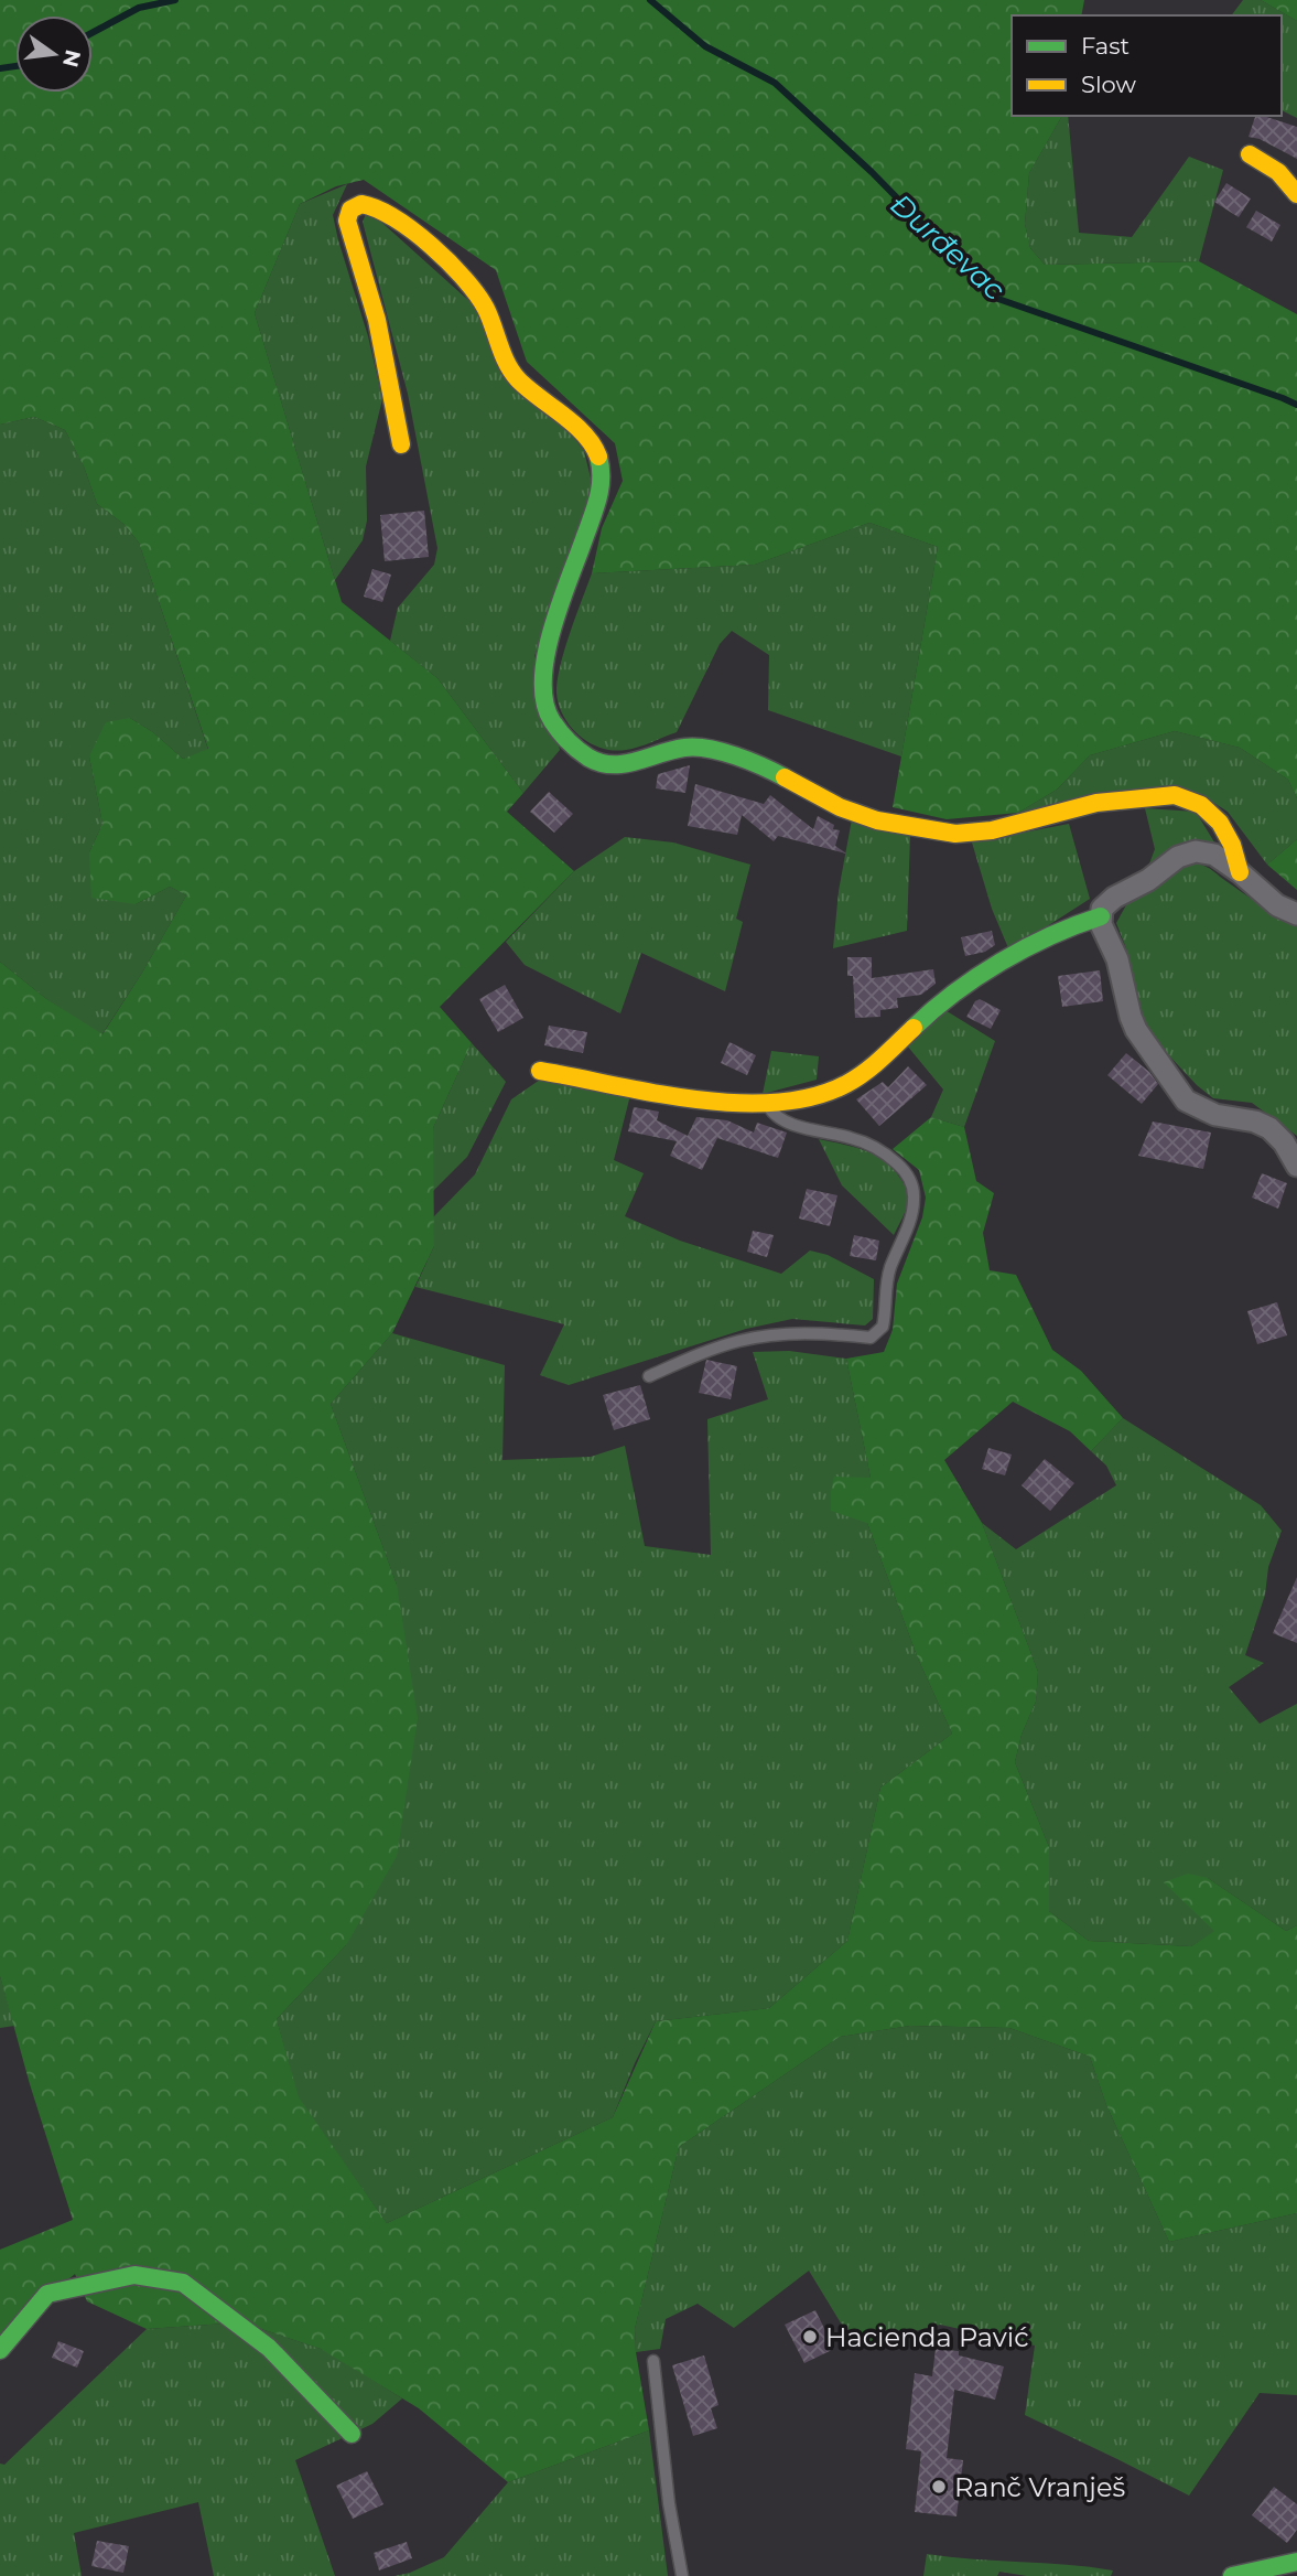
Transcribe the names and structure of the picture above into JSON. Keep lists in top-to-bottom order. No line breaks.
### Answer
{"water":["Đurđevac"],"places":["Hacienda Pavić","Ranč Vranješ"],"legend":["Fast","Slow"],"north":"right"}
